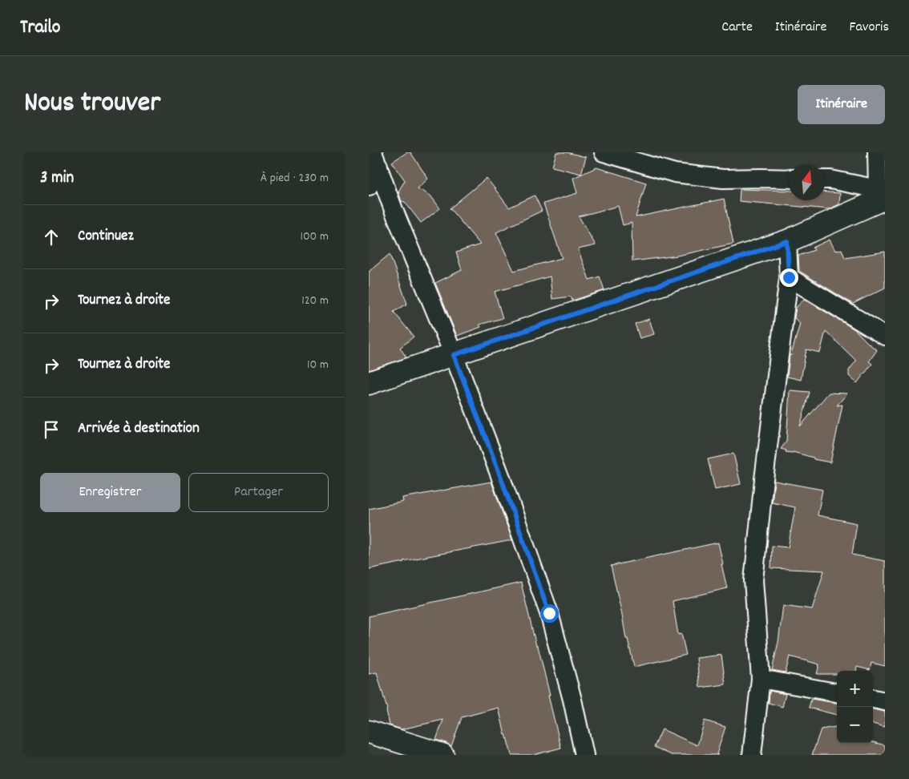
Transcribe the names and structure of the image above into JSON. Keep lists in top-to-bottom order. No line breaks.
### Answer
{"north":"top","page":{"header":"Trailo","nav":["Carte","Itinéraire","Favoris"],"title":"Nous trouver","buttons":["Itinéraire",["Enregistrer","Partager"]],"heading":["3 min","À pied · 230 m"],"list":[["Continuez","100 m"],["Tournez à droite","120 m"],["Tournez à droite","10 m"],"Arrivée à destination"],"map_buttons":["+","−"]}}
